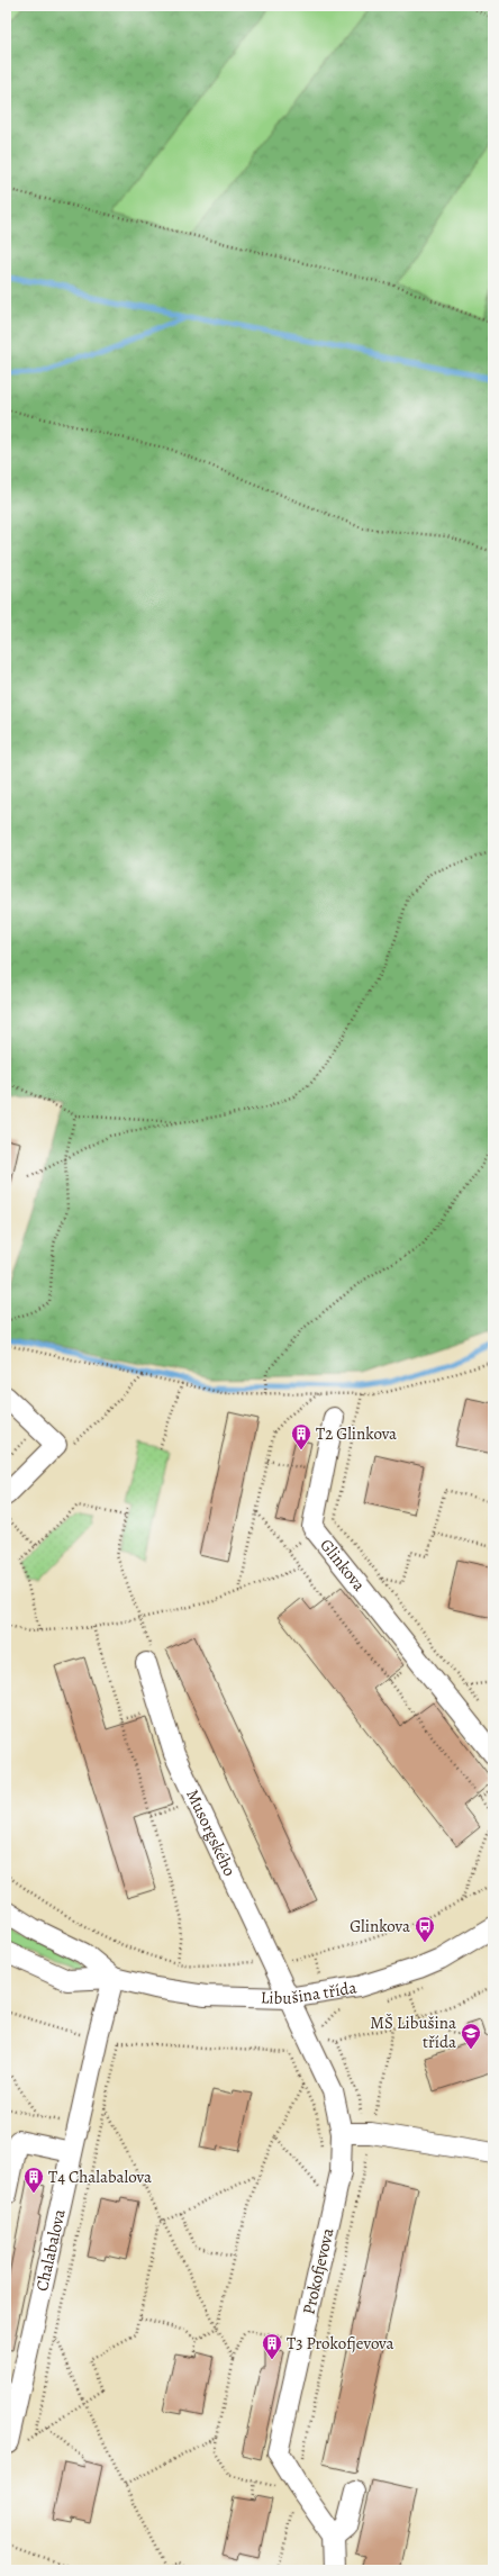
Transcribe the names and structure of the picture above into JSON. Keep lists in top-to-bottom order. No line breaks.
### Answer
{"streets":{"street":["Glinkova","Musorgského","Libušina třída","Chalabalova","Prokofjevova"]},"crossings":[["Musorgského","Libušina třída"],["Musorgského","Prokofjevova"],["Libušina třída","Chalabalova"],["Libušina třída","Prokofjevova"]],"places":{"building":["T2 Glinkova","T4 Chalabalova","T3 Prokofjevova"],"bus stop":["Glinkova"],"school or university":["MŠ Libušina třída"]}}
